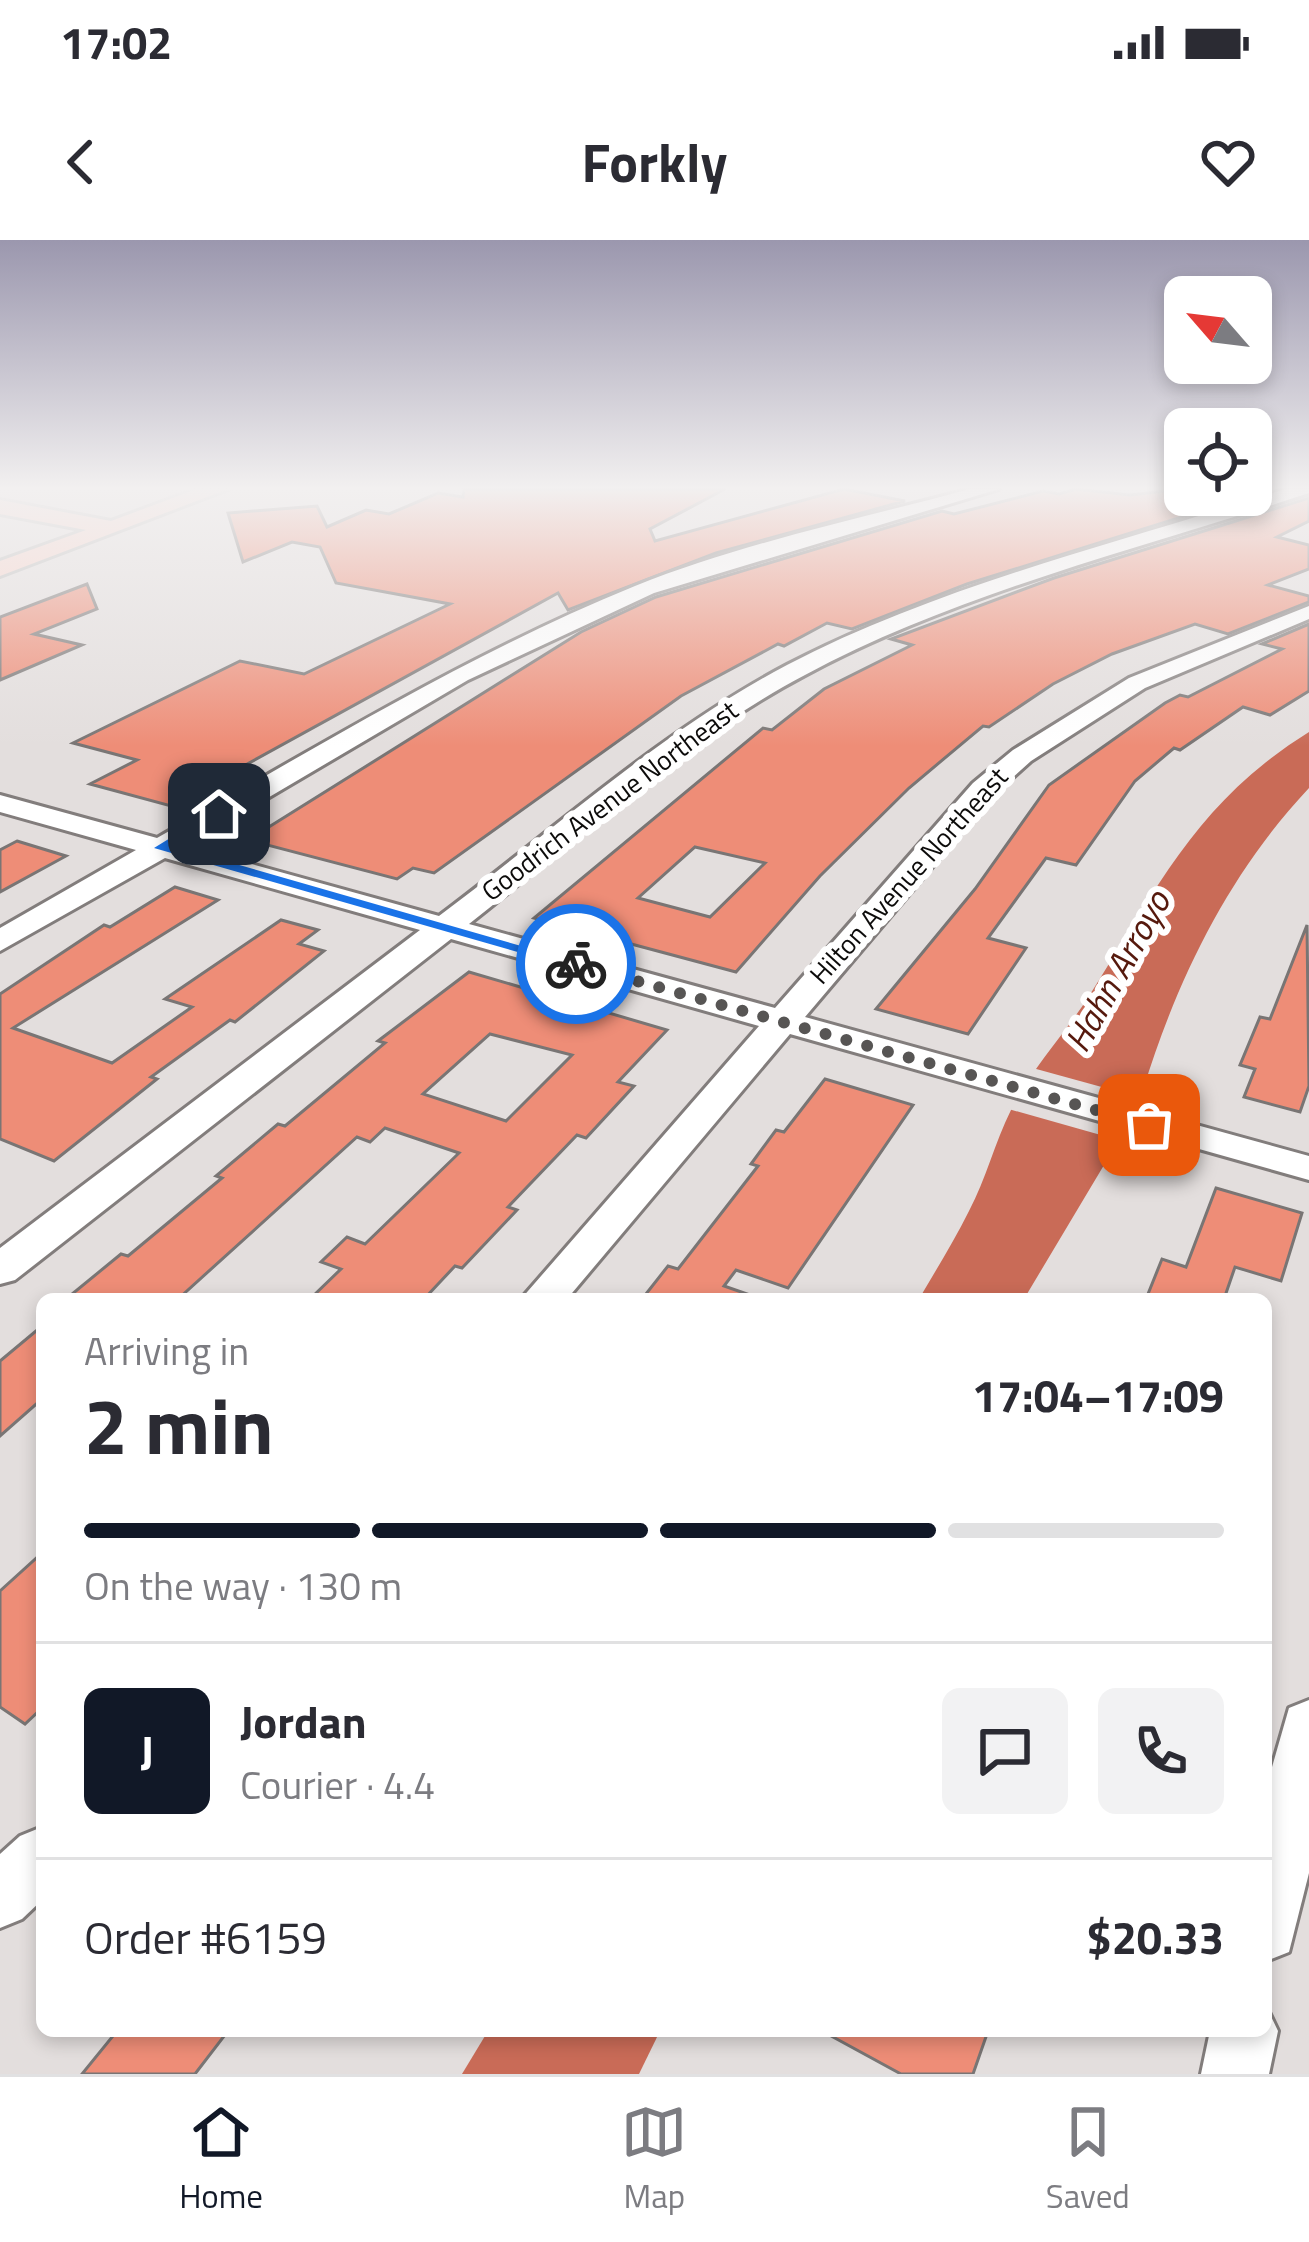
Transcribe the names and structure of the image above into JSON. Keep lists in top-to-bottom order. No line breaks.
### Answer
{"streets":{"street":["Goodrich Avenue Northeast","Hilton Avenue Northeast"]},"water":["Hahn Arroyo"],"north":"top left","page":{"status":"17:02","header":"Forkly","heading":["2 min","Arriving in","17:04–17:09"],"panel":["Jordan","Courier · 4.4","Order #6159","$20.33"],"bar":"On the way · 130 m","round":"J","tabs":["Home","Map","Saved"]}}
